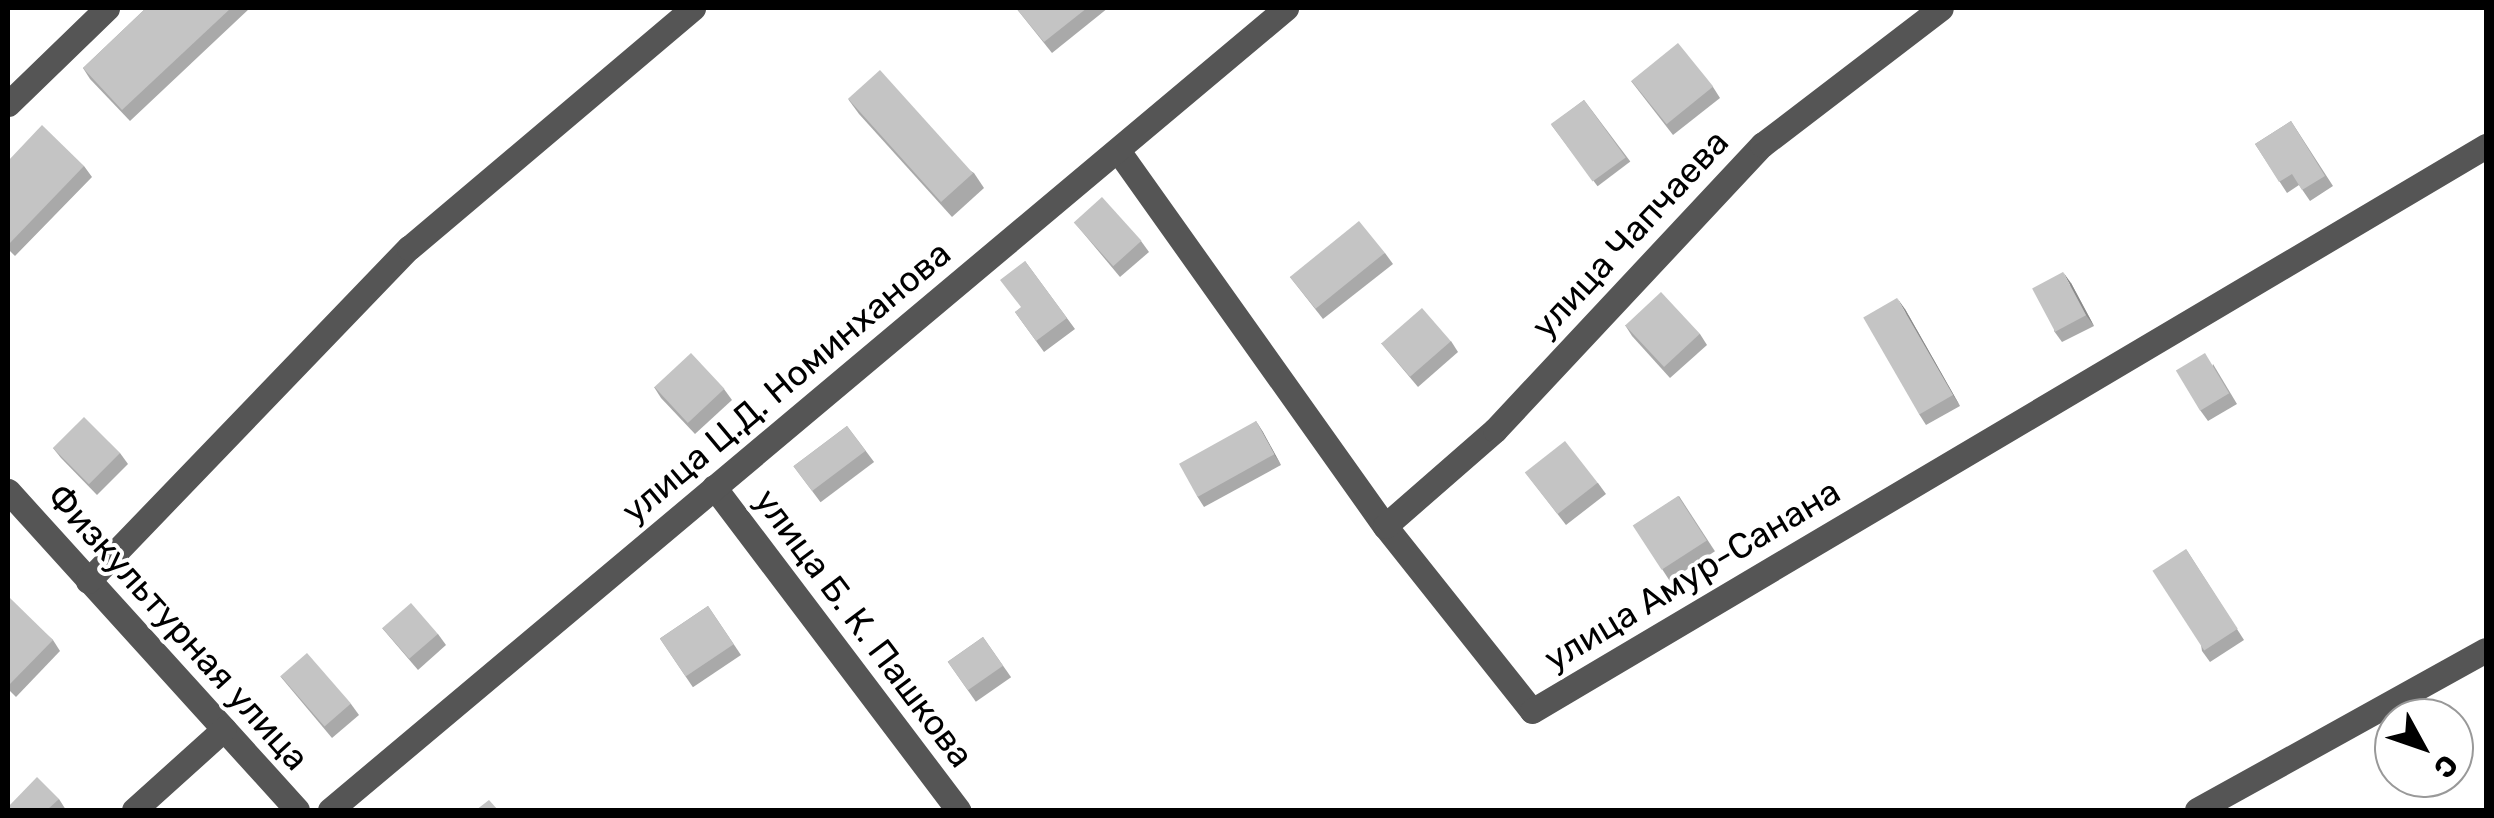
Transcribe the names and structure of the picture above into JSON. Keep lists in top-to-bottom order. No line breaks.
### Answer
{"streets":{"street":["улица Чапчаева","улица Ц.Д. Номинханова","улица Амур-Санана","Физкультурная улица","улица Б. К. Пашкова"]},"crossings":[["улица Чапчаева","улица Амур-Санана"],["улица Ц.Д. Номинханова","улица Амур-Санана"],["улица Ц.Д. Номинханова","улица Б. К. Пашкова"]],"north":"bottom right"}
